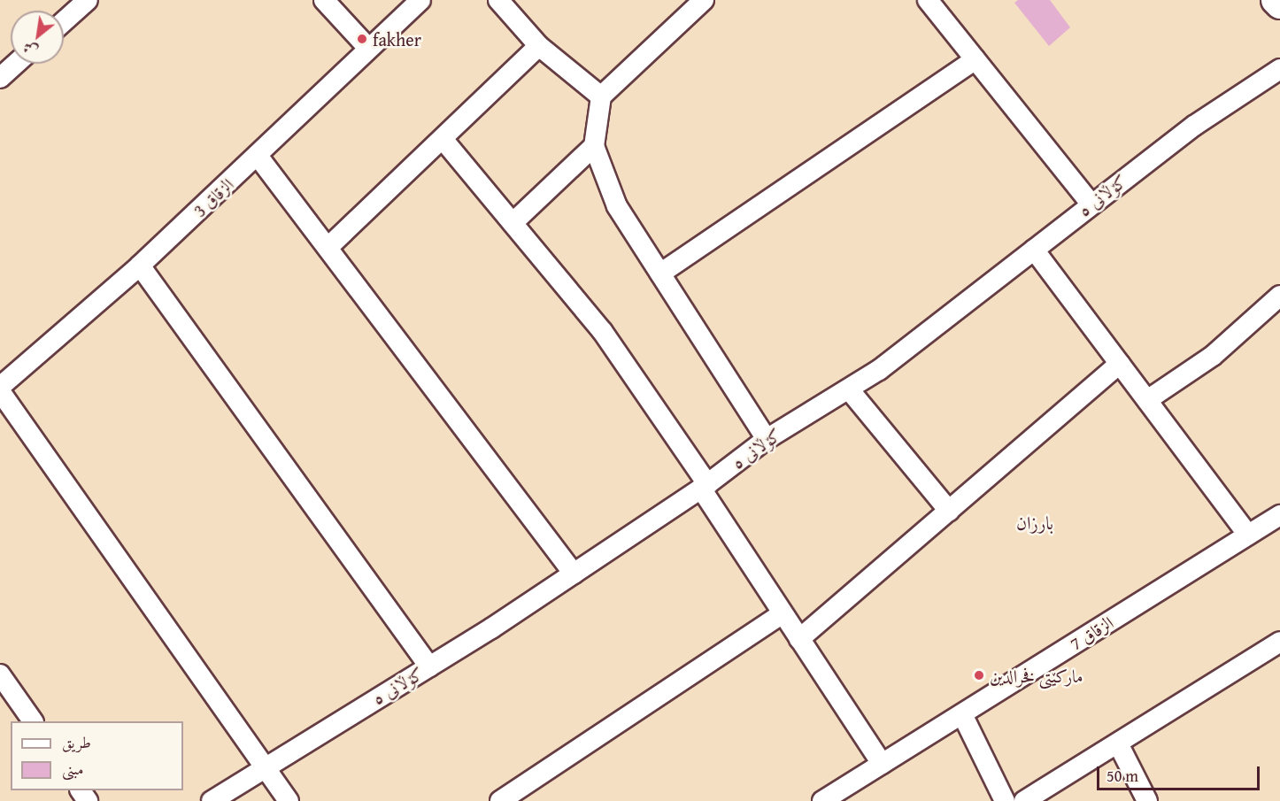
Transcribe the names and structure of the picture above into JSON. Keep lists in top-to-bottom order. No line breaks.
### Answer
{"streets":{"street":["کۆڵانی ٥","الزقاق 3","الزقاق 7"]},"districts":["بارزان"],"places":["fakher","مارکێتی فخرالدین"],"legend":["طريق","مبنى"],"scale_bar":"50 m","north":"bottom left"}
